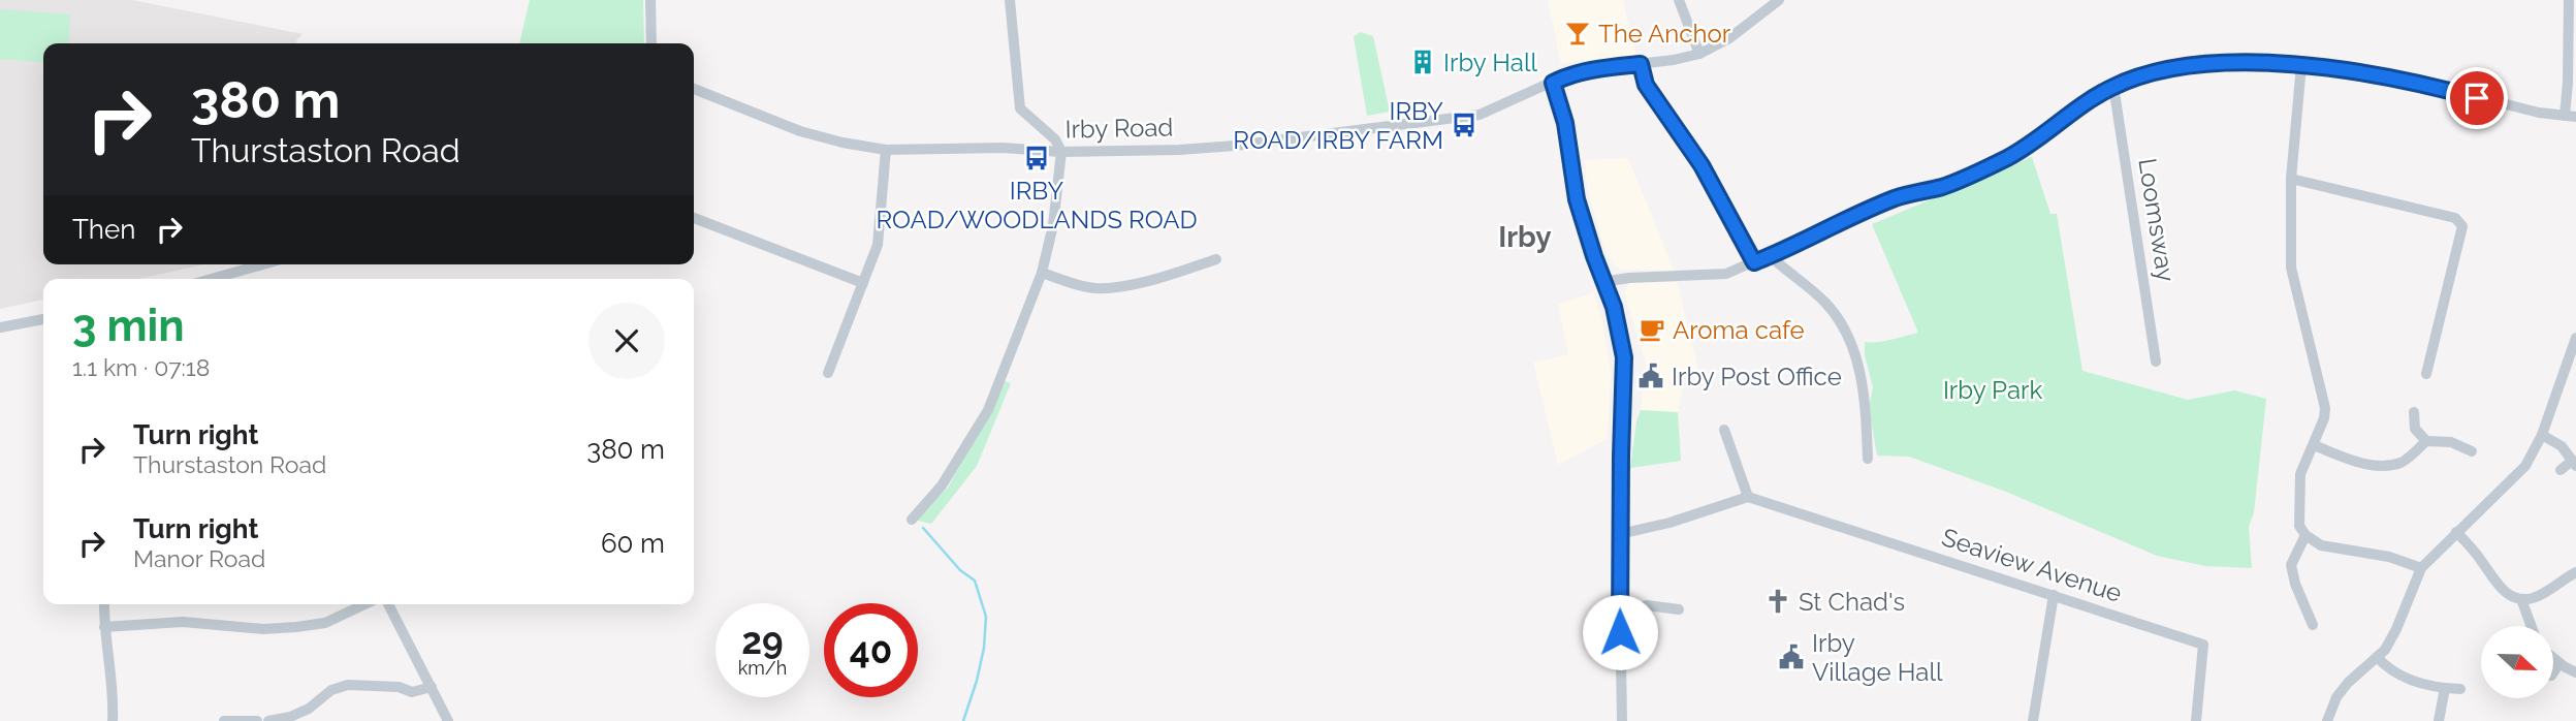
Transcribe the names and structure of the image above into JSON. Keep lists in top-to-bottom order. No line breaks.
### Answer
{"streets":{"street":["Irby Road","Loomsway","Seaview Avenue"]},"districts":["Irby"],"parks":["Irby Park"],"places":{"bar":["The Anchor"],"building":["Irby Hall"],"bus stop":["IRBY ROAD/IRBY FARM","IRBY ROAD/WOODLANDS ROAD"],"cafe":["Aroma cafe"],"public building":["Irby Post Office","Irby Village Hall"],"church":["St Chad's"]},"north":"right","page":{"turn":["380 m","Thurstaston Road"],"then":"Then","heading":["3 min","1.1 km · 07:18"],"list":[{"name":"Turn right","note":"Thurstaston Road","value":"380 m"},{"name":"Turn right","note":"Manor Road","value":"60 m"}],"speed":"29 km/h","limit":"40"}}
